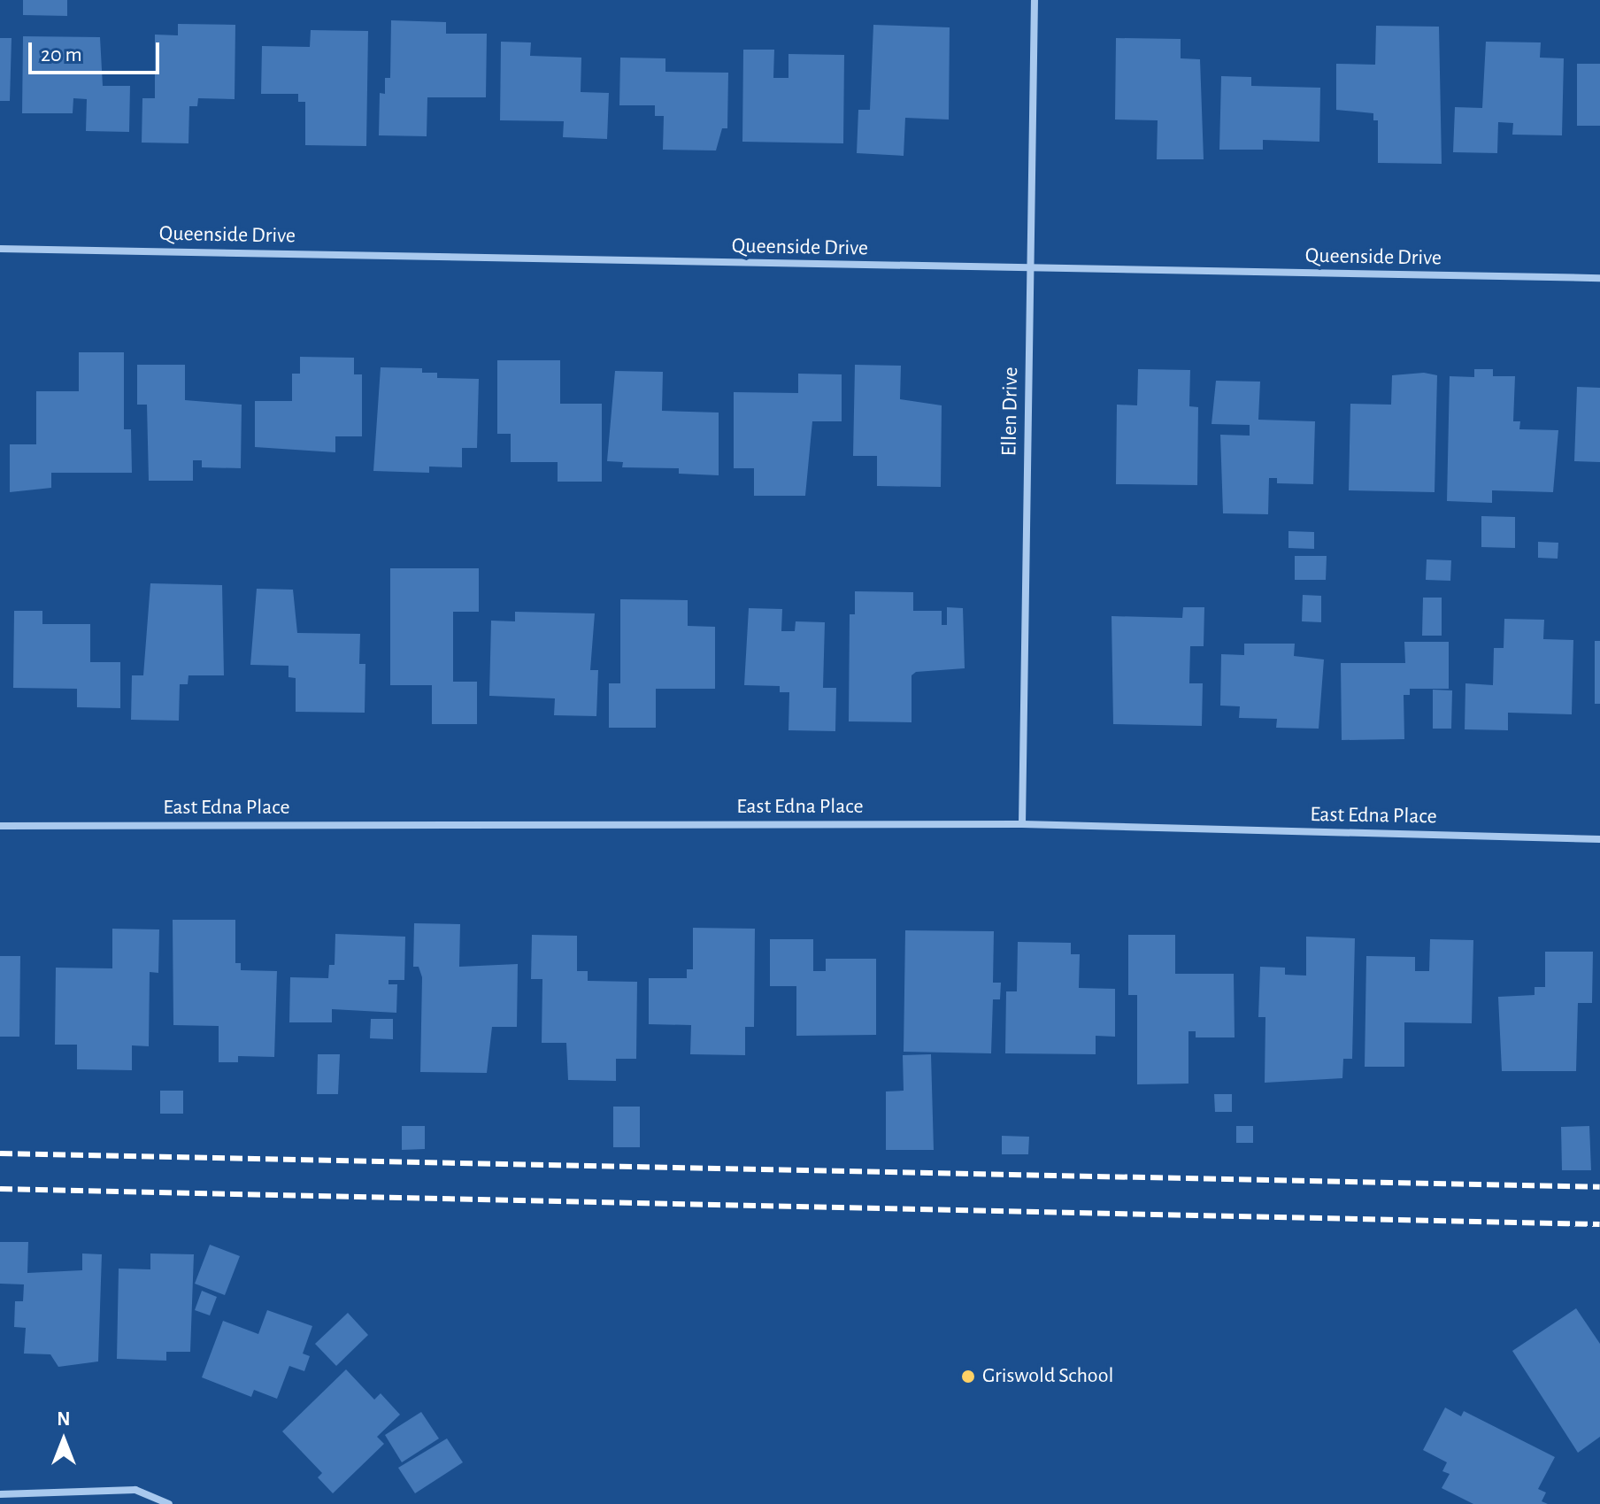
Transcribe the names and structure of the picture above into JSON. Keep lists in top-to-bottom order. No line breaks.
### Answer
{"streets":{"street":["Queenside Drive","Ellen Drive","East Edna Place"]},"crossings":[["Queenside Drive","Ellen Drive"],["Ellen Drive","East Edna Place"]],"places":["Griswold School"],"scale_bar":"20 m","north":"top"}
